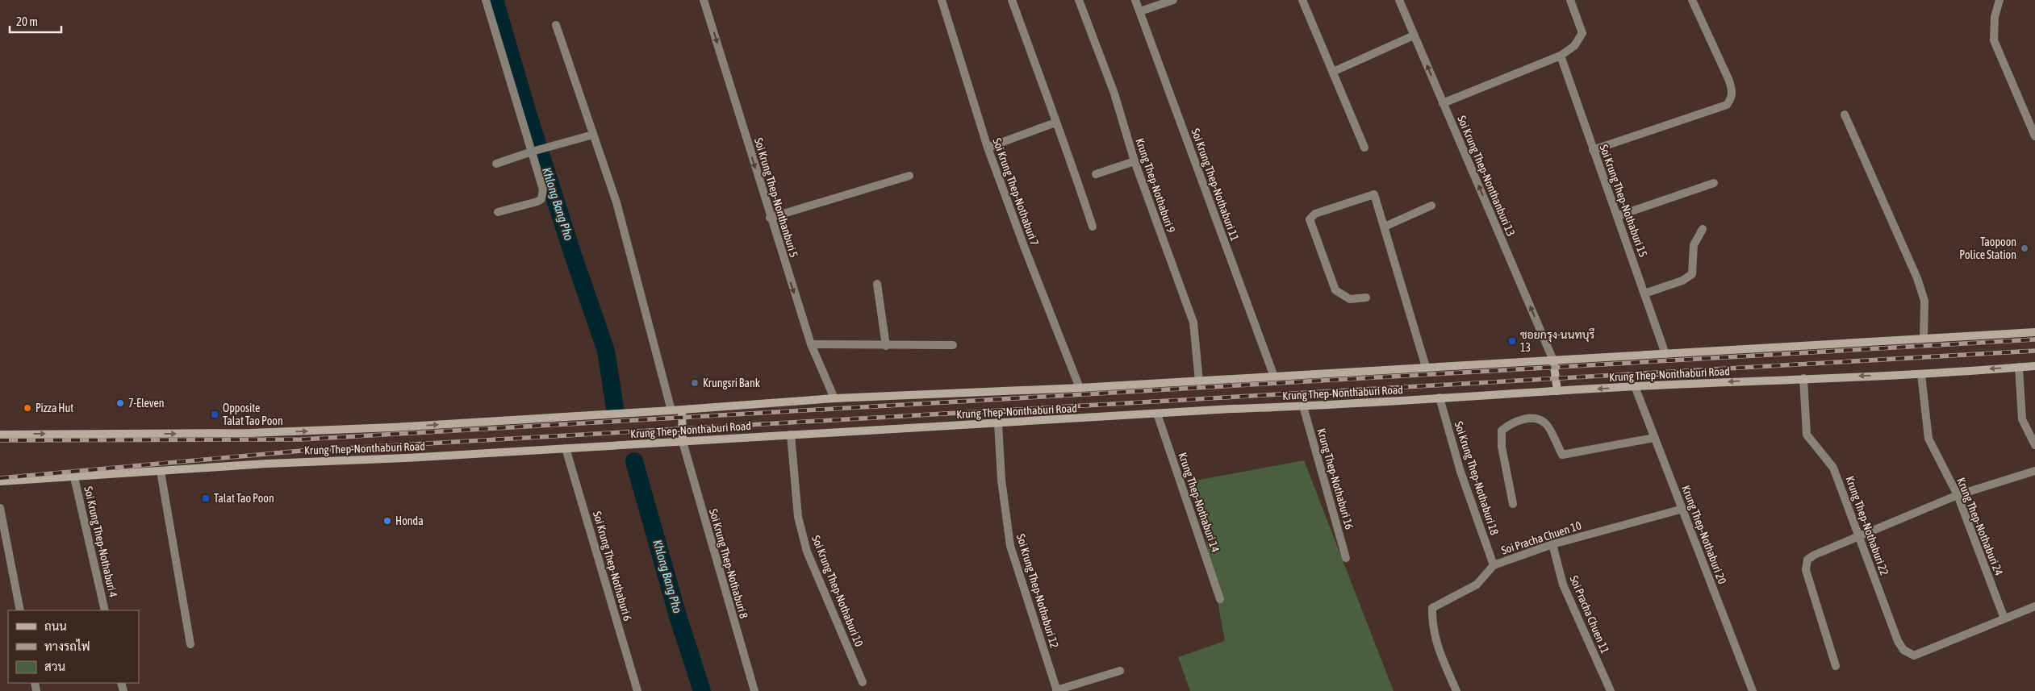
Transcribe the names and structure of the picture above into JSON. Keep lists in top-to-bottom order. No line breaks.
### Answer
{"streets":{"main road":["Krung Thep-Nonthaburi Road"],"street":["Soi Krung Thep-Nonthanburi 13","Soi Krung Thep-Nothaburi 11","Krung Thep-Nothaburi 9","Soi Krung Thep-Nothaburi 7","Soi Krung Thep-Nonthanburi 5","Soi Krung Thep-Nothaburi 15","Soi Krung Thep-Nothaburi 18","Krung Thep-Nothaburi 16","Krung Thep-Nothaburi 14","Krung Thep-Nothaburi 22","Krung Thep-Nothaburi 24","Krung Thep-Nothaburi 20","Soi Pracha Chuen 10","Soi Krung Thep-Nothaburi 4","Soi Krung Thep-Nothaburi 8","Soi Krung Thep-Nothaburi 6","Soi Krung Thep-Nothaburi 10","Soi Krung Thep-Nothaburi 12","Soi Pracha Chuen 11"]},"crossings":[["Soi Krung Thep-Nonthanburi 13","Krung Thep-Nonthaburi Road"],["Soi Krung Thep-Nothaburi 11","Krung Thep-Nonthaburi Road"],["Krung Thep-Nothaburi 9","Krung Thep-Nonthaburi Road"],["Soi Krung Thep-Nothaburi 7","Krung Thep-Nonthaburi Road"],["Soi Krung Thep-Nonthanburi 5","Krung Thep-Nonthaburi Road"],["Soi Krung Thep-Nothaburi 15","Krung Thep-Nonthaburi Road"],["Krung Thep-Nonthaburi Road","Soi Krung Thep-Nothaburi 18"],["Krung Thep-Nonthaburi Road","Krung Thep-Nothaburi 16"],["Krung Thep-Nonthaburi Road","Krung Thep-Nothaburi 14"],["Krung Thep-Nonthaburi Road","Krung Thep-Nothaburi 22"],["Krung Thep-Nonthaburi Road","Krung Thep-Nothaburi 24"],["Krung Thep-Nonthaburi Road","Krung Thep-Nothaburi 20"],["Krung Thep-Nonthaburi Road","Soi Krung Thep-Nothaburi 4"],["Krung Thep-Nonthaburi Road","Soi Krung Thep-Nothaburi 8"],["Krung Thep-Nonthaburi Road","Soi Krung Thep-Nothaburi 6"],["Krung Thep-Nonthaburi Road","Soi Krung Thep-Nothaburi 10"],["Krung Thep-Nonthaburi Road","Soi Krung Thep-Nothaburi 12"],["Soi Krung Thep-Nothaburi 18","Soi Pracha Chuen 10"],["Krung Thep-Nothaburi 22","Krung Thep-Nothaburi 24"],["Krung Thep-Nothaburi 20","Soi Pracha Chuen 10"],["Soi Pracha Chuen 10","Soi Pracha Chuen 11"]],"one_way":["Soi Krung Thep-Nonthanburi 13","Soi Krung Thep-Nonthanburi 5"],"water":["Khlong Bang Pho"],"places":{"other":["Taopoon Police Station","Krungsri Bank","7-Eleven","Pizza Hut","Honda"],"transit":["ซอยกรุง-นนทบุรี 13","Opposite Talat Tao Poon","Talat Tao Poon"]},"legend":["ถนน","ทางรถไฟ","สวน"],"scale_bar":"20 m"}
